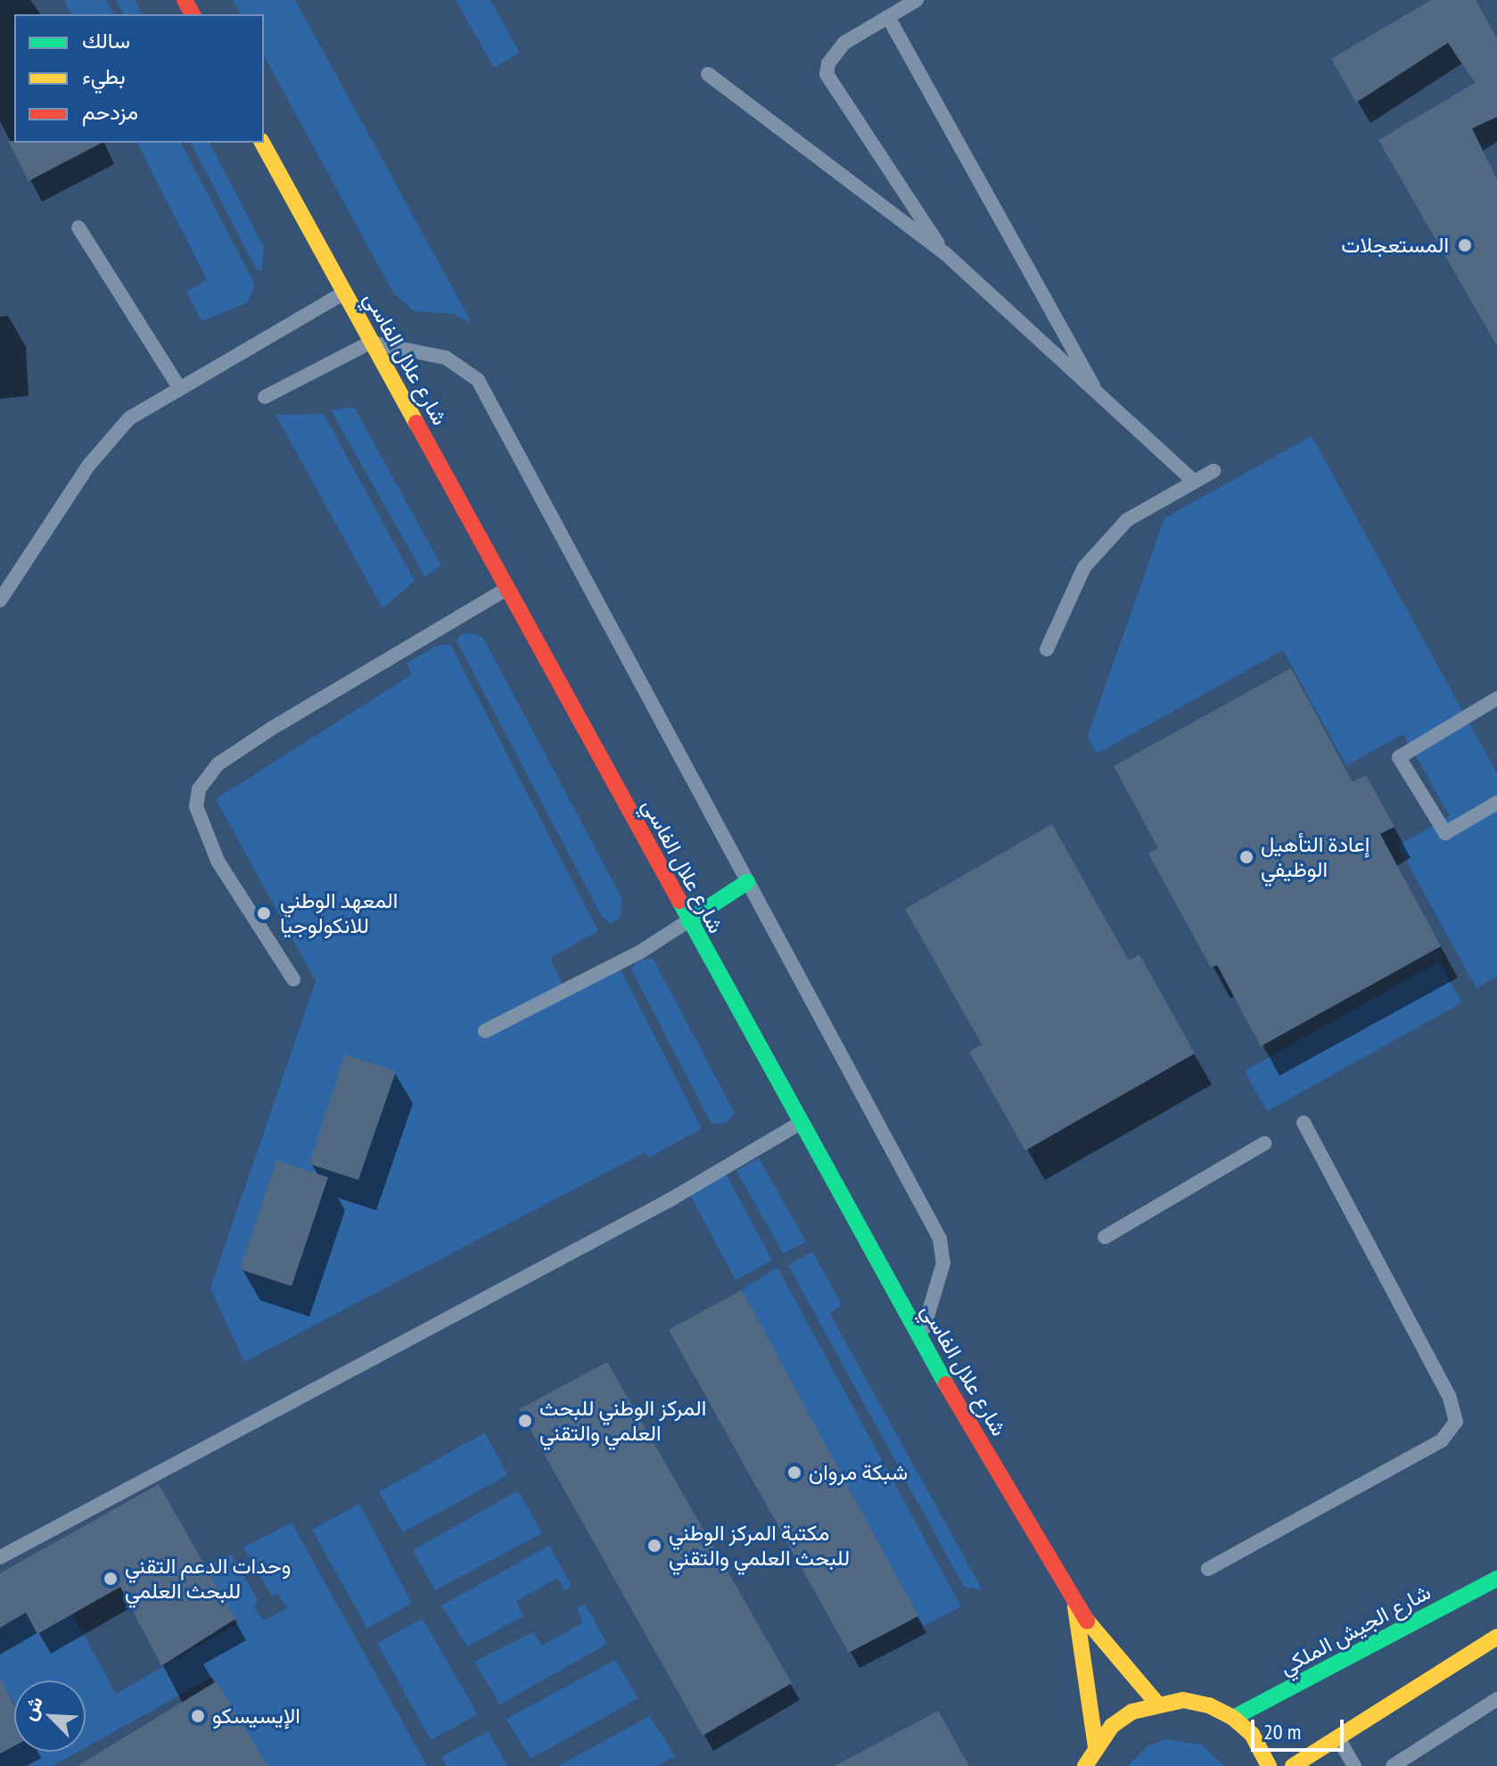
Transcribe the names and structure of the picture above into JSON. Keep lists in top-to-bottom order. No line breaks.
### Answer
{"streets":{"street":["شارع علال الفاسي","شارع الجيش الملكي"]},"places":["المستعجلات","إعادة التأهيل الوظيفي","المعهد الوطني للانكولوجيا","المركز الوطني للبحث العلمي والتقني","شبكة مروان","مكتبة المركز الوطني للبحث العلمي والتقني","وحدات الدعم التقني للبحث العلمي","اﻹيسيسكو"],"legend":["سالك","بطيء","مزدحم"],"scale_bar":"20 m","north":"top left"}
